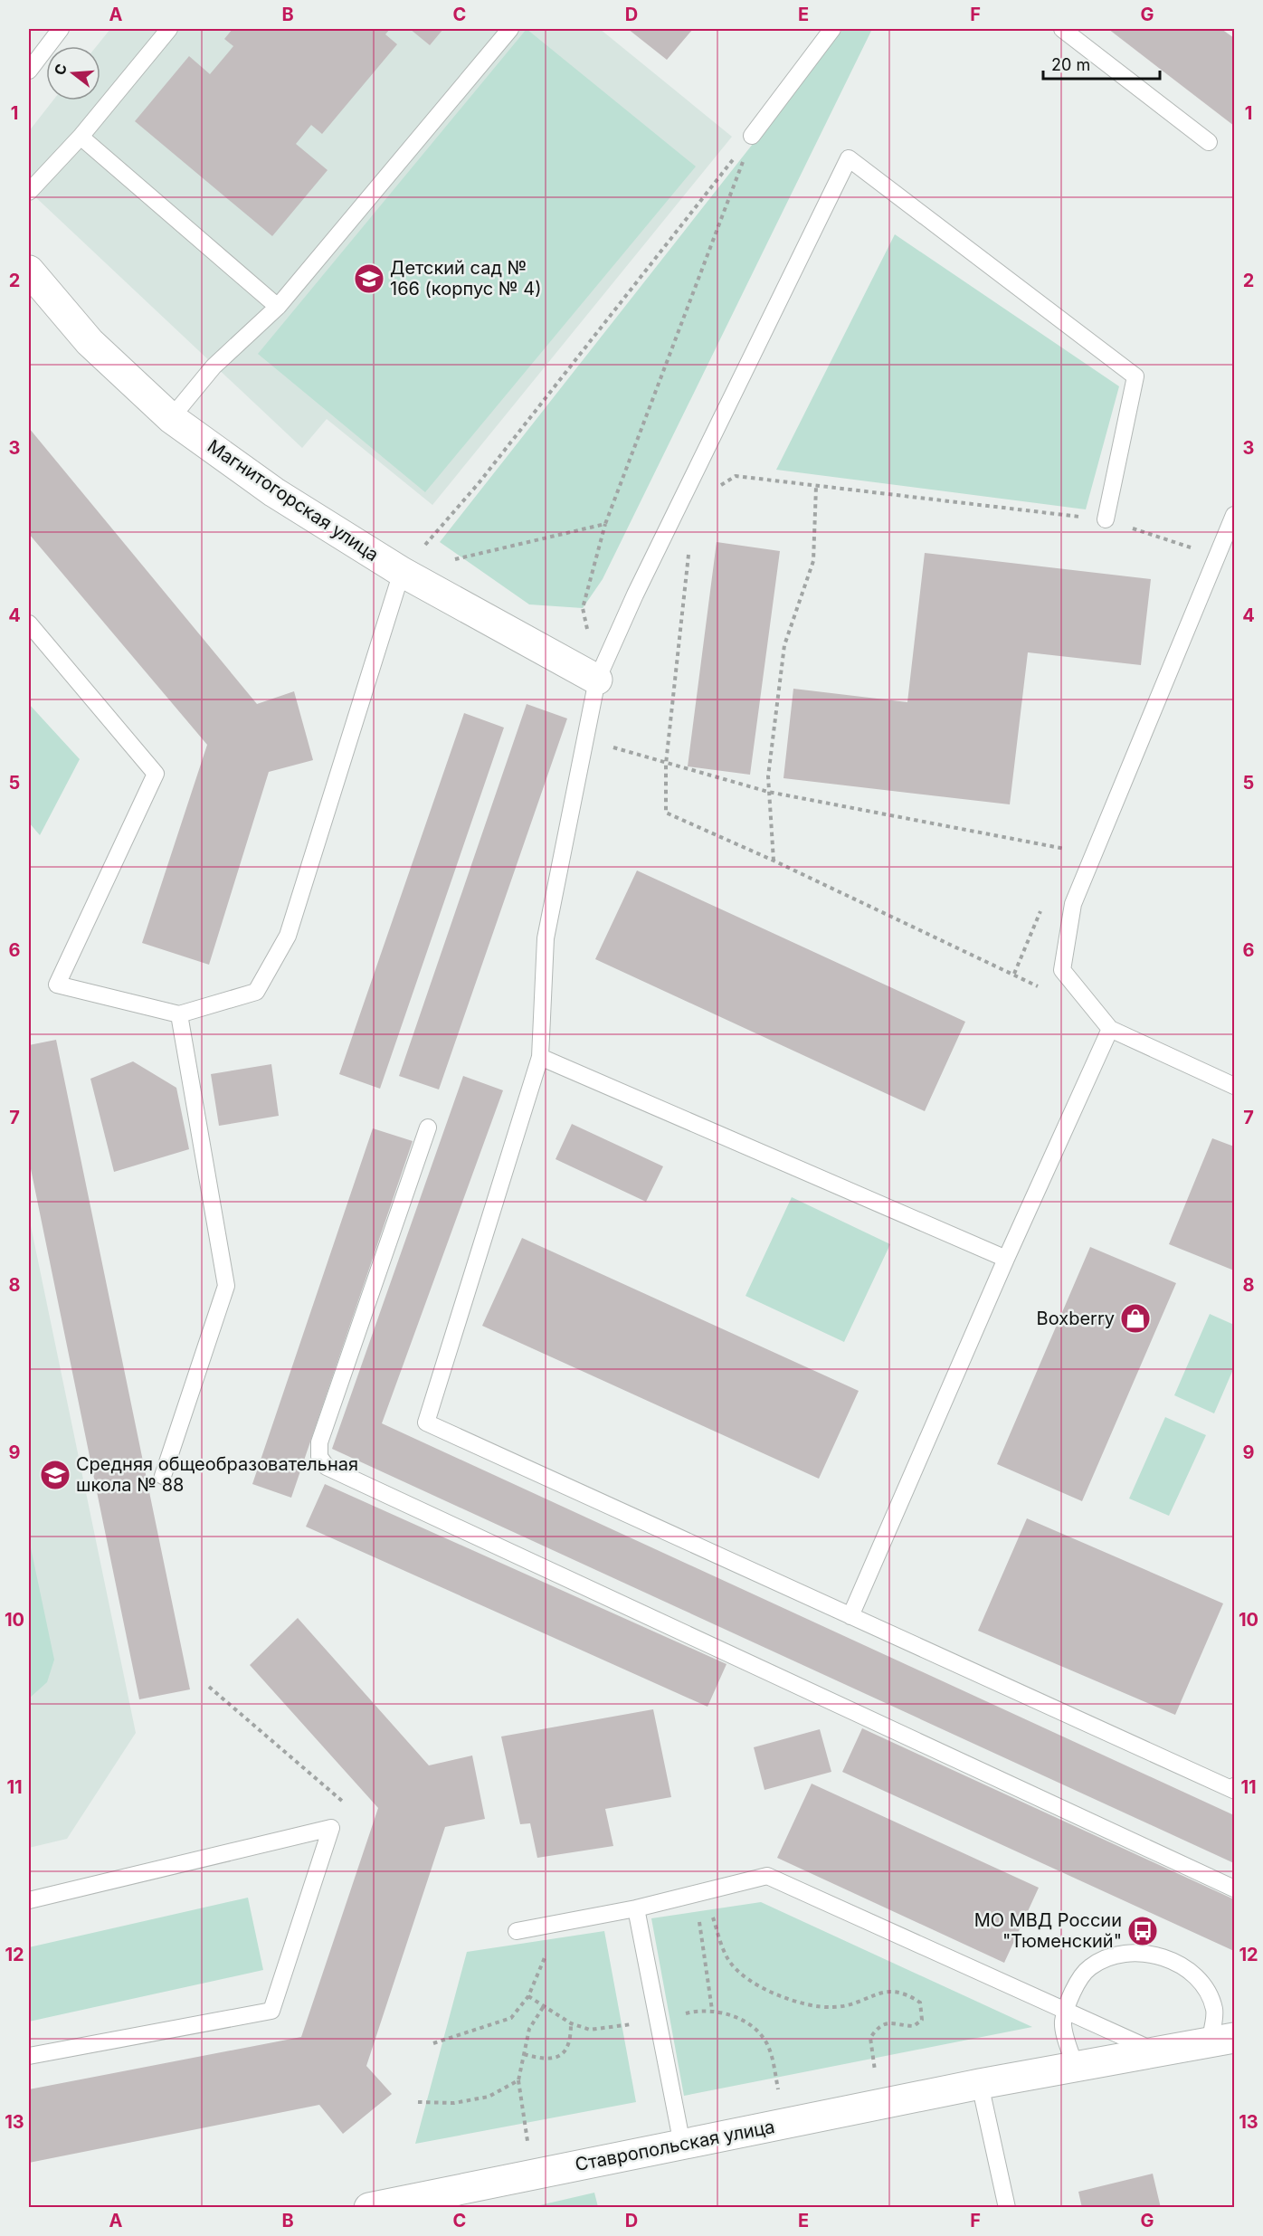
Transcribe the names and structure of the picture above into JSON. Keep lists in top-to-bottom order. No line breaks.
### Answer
{"streets":{"street":["Магнитогорская улица","Ставропольская улица"]},"places":{"school or university":["Детский сад № 166 (корпус № 4)","Средняя общеобразовательная школа № 88"],"shop":["Boxberry"],"bus stop":["МО МВД России \"Тюменский\""]},"scale_bar":"20 m","north":"left","grid":{"columns":["A","B","C","D","E","F","G"],"rows":["1","2","3","4","5","6","7","8","9","10","11","12","13"]}}
